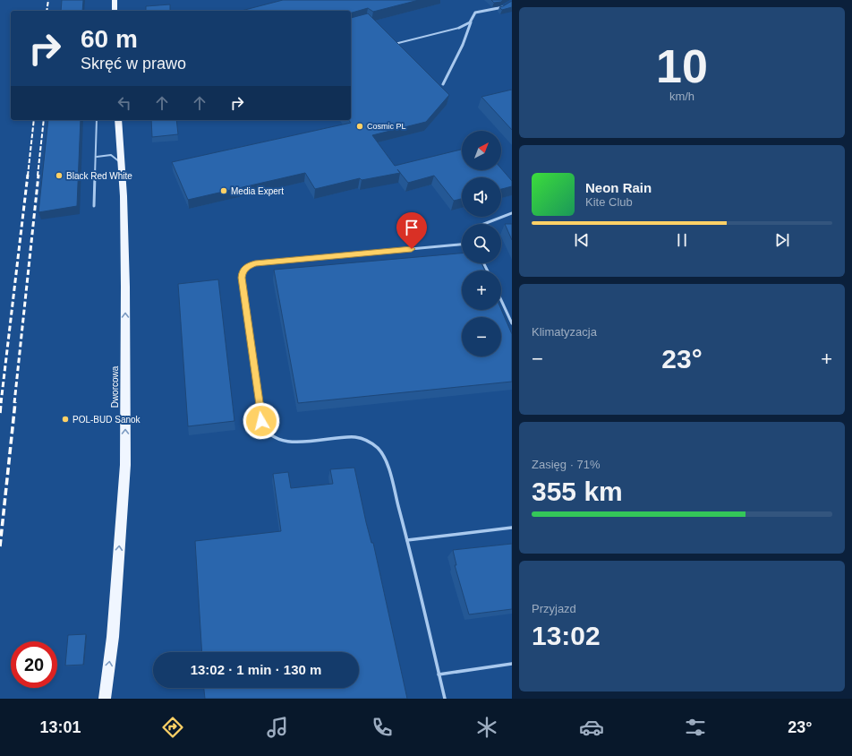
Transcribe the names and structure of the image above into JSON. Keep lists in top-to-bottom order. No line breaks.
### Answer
{"streets":{"main road":["Dworcowa"]},"one_way":["Dworcowa"],"places":["Cosmic PL","Black Red White","Media Expert","POL-BUD Sanok"],"north":"top right","page":{"tile":[["10","km/h"],"Klimatyzacja",["Zasięg · 71%","355 km"],["Przyjazd","13:02"]],"turn":["60 m","Skręć w prawo"],"map_buttons":["+","−"],"song":["Neon Rain","Kite Club"],"heat":["−","23°","+"],"limit":"20","trip":"13:02 · 1 min · 130 m","tabs":["13:01","23°"]}}
